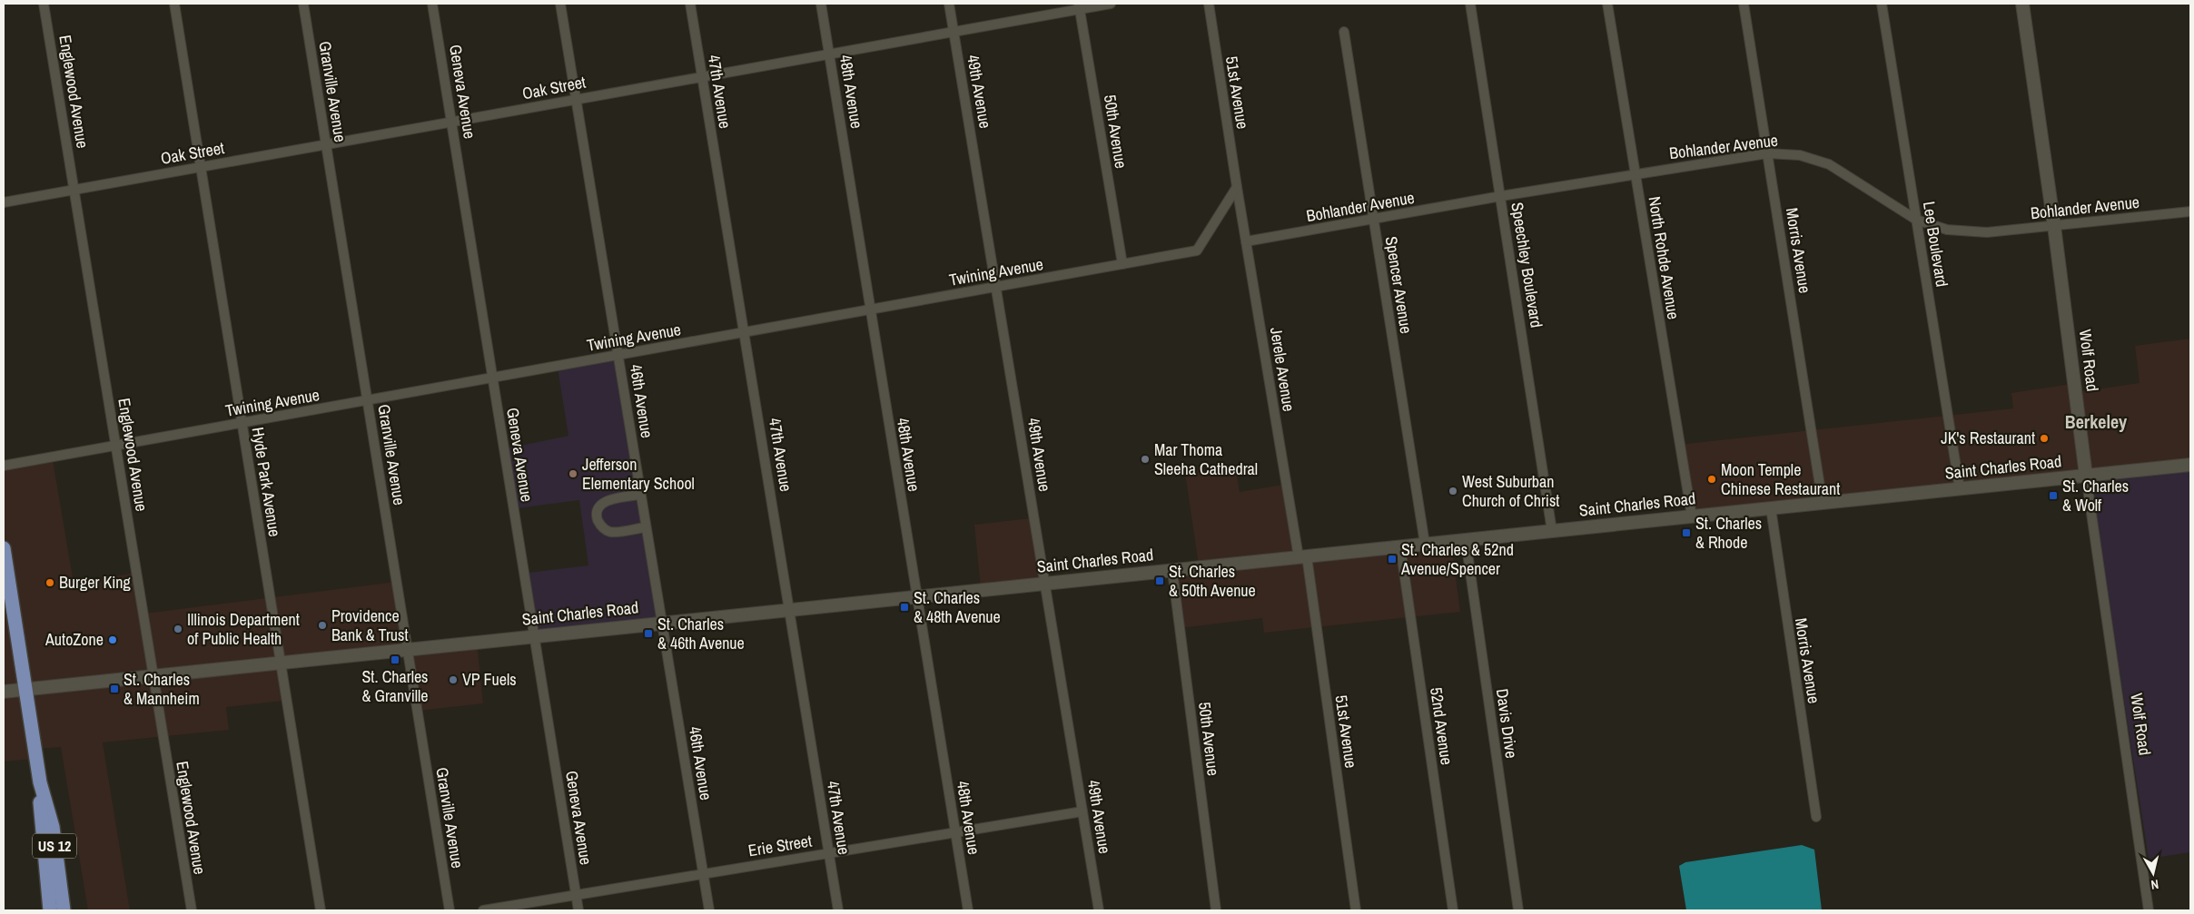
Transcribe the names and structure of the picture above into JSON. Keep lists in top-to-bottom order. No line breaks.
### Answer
{"streets":{"main road":["Wolf Road","Saint Charles Road","US 12"],"street":["Oak Street","Englewood Avenue","Granville Avenue","Geneva Avenue","47th Avenue","48th Avenue","49th Avenue","51st Avenue","50th Avenue","Bohlander Avenue","Lee Boulevard","Morris Avenue","North Rohde Avenue","Speechley Boulevard","Twining Avenue","Spencer Avenue","Jerele Avenue","46th Avenue","Hyde Park Avenue","Davis Drive","52nd Avenue","Erie Street"]},"crossings":[["Oak Street","Englewood Avenue"],["Oak Street","Granville Avenue"],["Oak Street","Geneva Avenue"],["Oak Street","47th Avenue"],["Oak Street","48th Avenue"],["Oak Street","49th Avenue"],["Oak Street","50th Avenue"],["Oak Street","46th Avenue"],["Oak Street","Hyde Park Avenue"],["Englewood Avenue","Twining Avenue"],["Englewood Avenue","Saint Charles Road"],["Granville Avenue","Twining Avenue"],["Granville Avenue","Saint Charles Road"],["Geneva Avenue","Twining Avenue"],["Geneva Avenue","Saint Charles Road"],["Geneva Avenue","Erie Street"],["47th Avenue","Twining Avenue"],["47th Avenue","Saint Charles Road"],["47th Avenue","Erie Street"],["48th Avenue","Twining Avenue"],["48th Avenue","Saint Charles Road"],["48th Avenue","Erie Street"],["49th Avenue","Twining Avenue"],["49th Avenue","Saint Charles Road"],["49th Avenue","Erie Street"],["51st Avenue","Twining Avenue"],["51st Avenue","Jerele Avenue"],["51st Avenue","Saint Charles Road"],["50th Avenue","Twining Avenue"],["50th Avenue","Saint Charles Road"],["Bohlander Avenue","Lee Boulevard"],["Bohlander Avenue","Morris Avenue"],["Bohlander Avenue","North Rohde Avenue"],["Bohlander Avenue","Speechley Boulevard"],["Bohlander Avenue","Spencer Avenue"],["Bohlander Avenue","Wolf Road"],["Bohlander Avenue","Jerele Avenue"],["Lee Boulevard","Saint Charles Road"],["Morris Avenue","Saint Charles Road"],["North Rohde Avenue","Saint Charles Road"],["Speechley Boulevard","Saint Charles Road"],["Twining Avenue","Jerele Avenue"],["Twining Avenue","46th Avenue"],["Twining Avenue","Hyde Park Avenue"],["Spencer Avenue","Saint Charles Road"],["Wolf Road","Saint Charles Road"],["Jerele Avenue","Saint Charles Road"],["46th Avenue","Saint Charles Road"],["46th Avenue","Erie Street"],["Saint Charles Road","Hyde Park Avenue"],["Saint Charles Road","Davis Drive"],["Saint Charles Road","52nd Avenue"],["Saint Charles Road","US 12"]],"districts":["Berkeley"],"places":{"other":["JK's Restaurant","Mar Thoma Sleeha Cathedral","Jefferson Elementary School","Moon Temple Chinese Restaurant","West Suburban Church of Christ","Burger King","Providence Bank & Trust","Illinois Department of Public Health","AutoZone","VP Fuels"],"transit":["St. Charles & Wolf","St. Charles & Rhode","St. Charles & 52nd Avenue/Spencer","St. Charles & 50th Avenue","St. Charles & 48th Avenue","St. Charles & 46th Avenue","St. Charles & Granville","St. Charles & Mannheim"]},"north":"bottom"}
